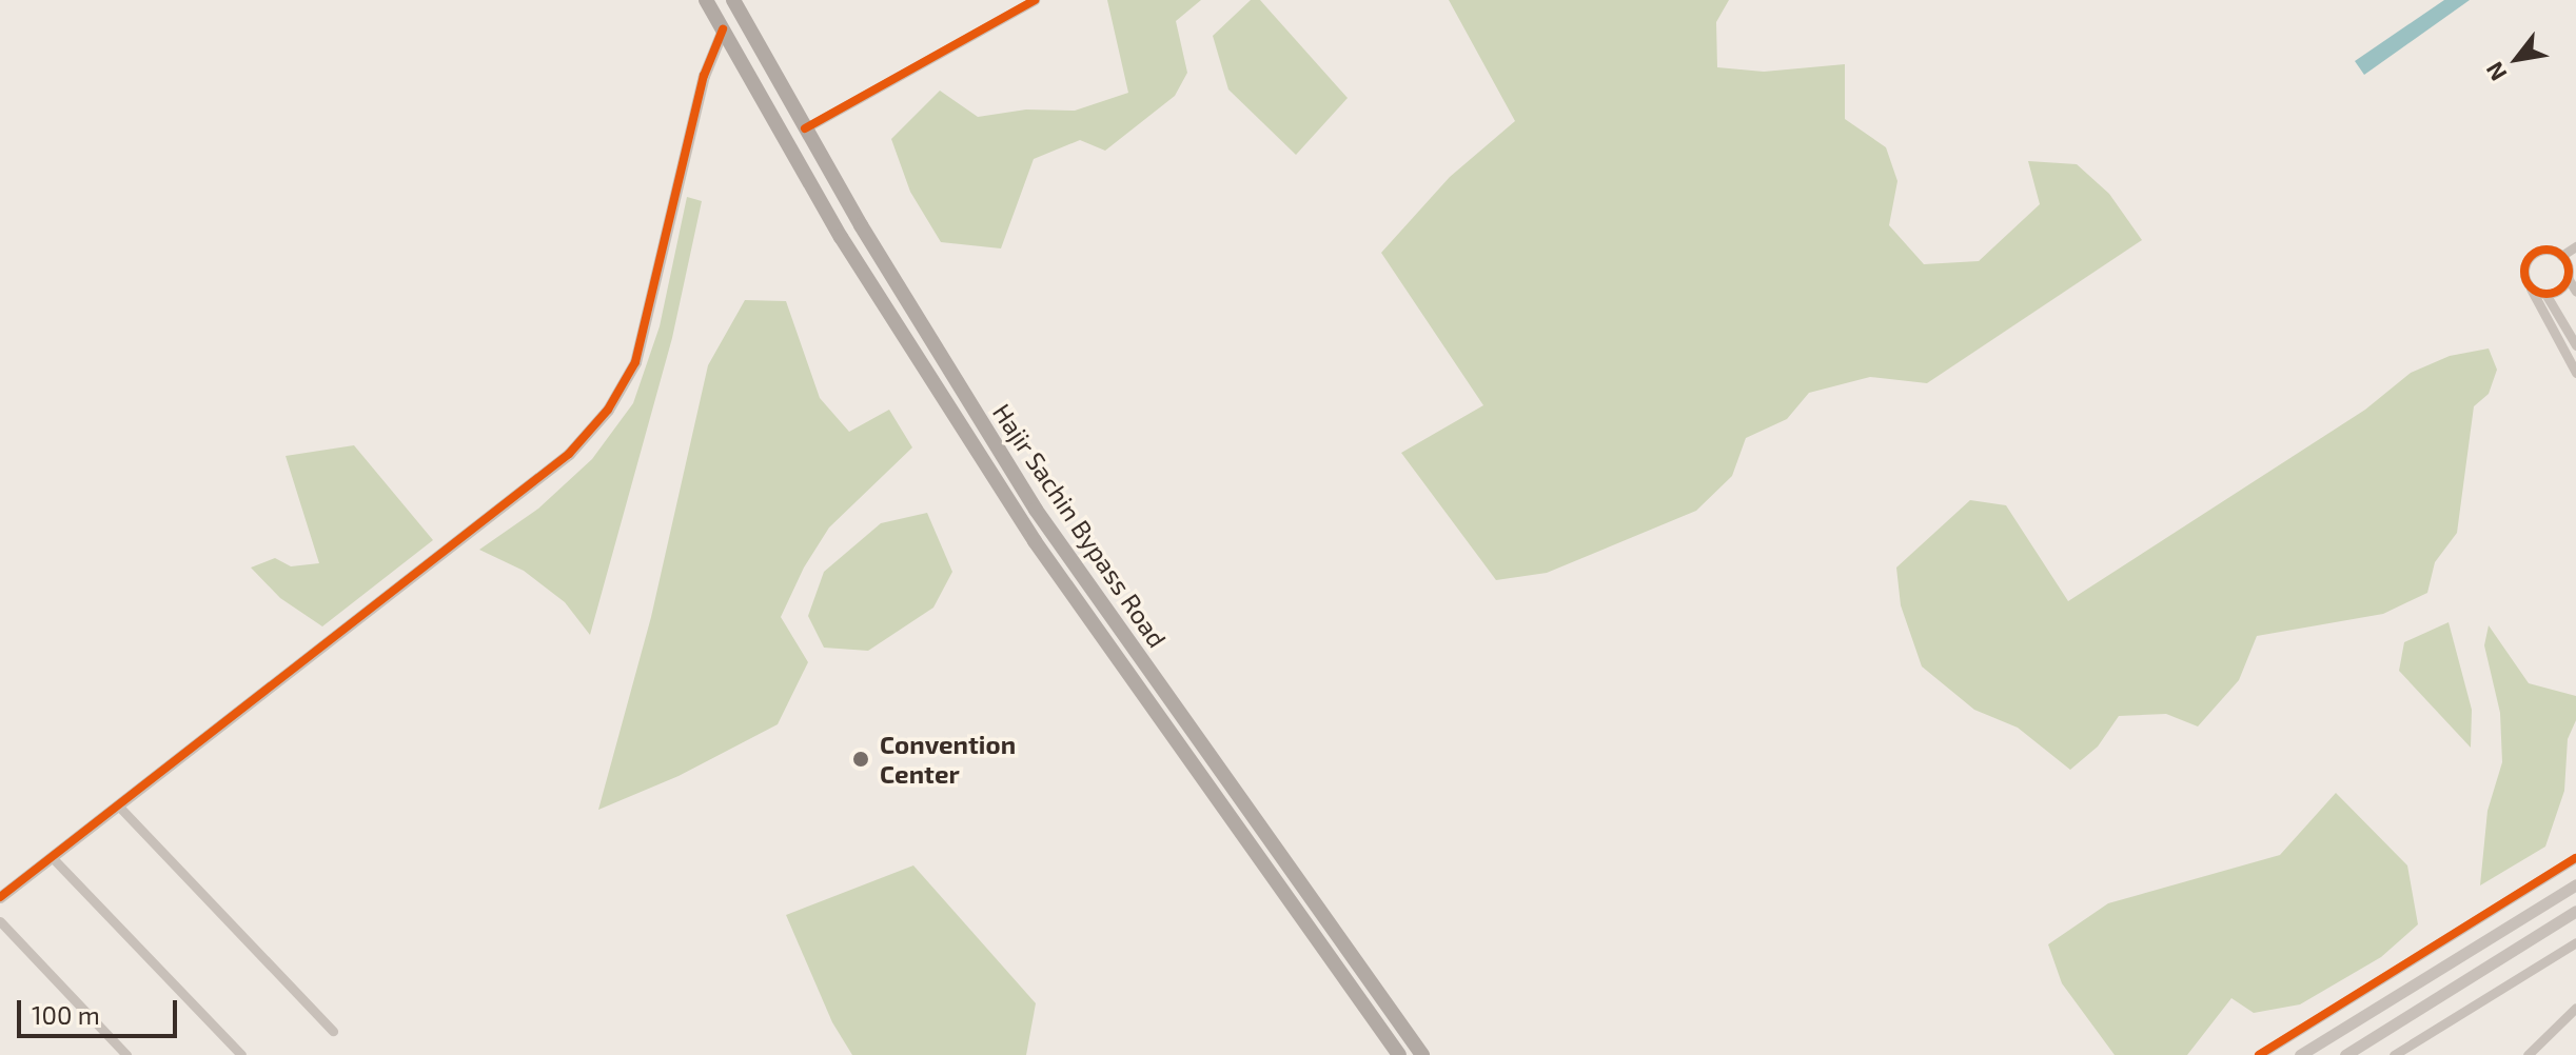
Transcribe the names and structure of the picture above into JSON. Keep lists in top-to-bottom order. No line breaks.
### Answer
{"streets":{"highway":["Hajir Sachin Bypass Road"]},"places":["Convention Center"],"scale_bar":"100 m","north":"bottom left"}
